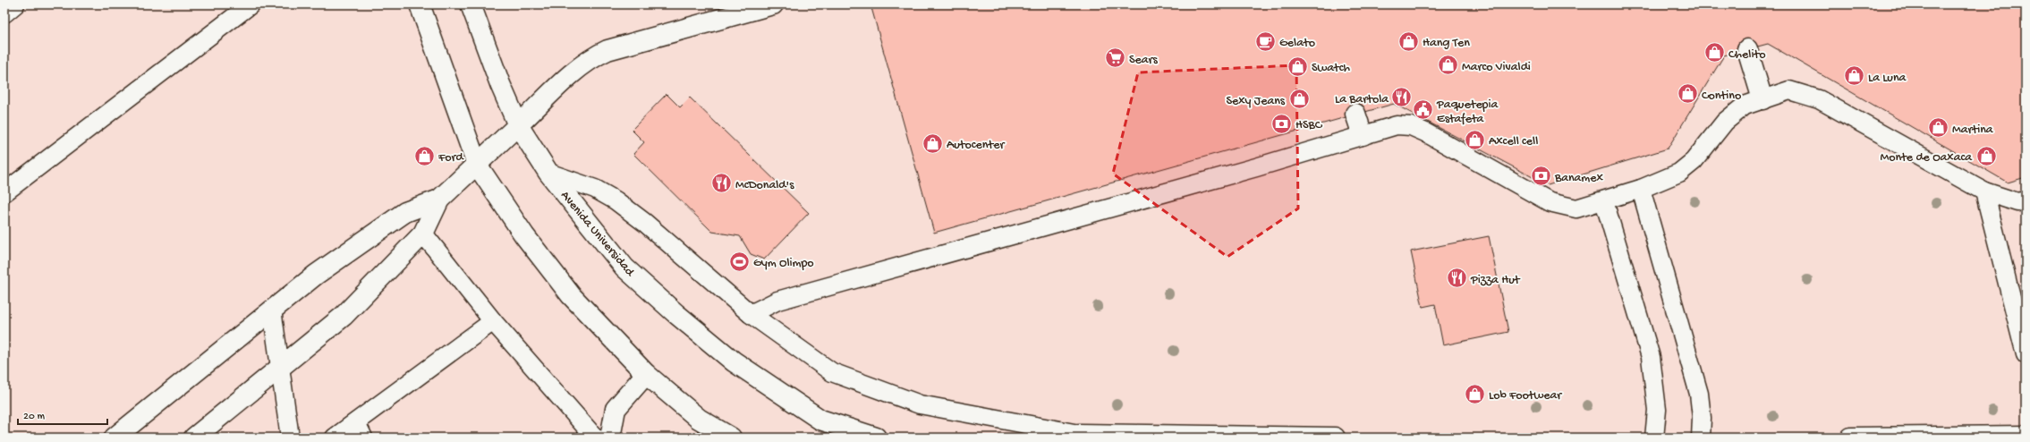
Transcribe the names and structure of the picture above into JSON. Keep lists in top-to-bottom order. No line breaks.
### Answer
{"streets":{"main road":["Avenida Universidad"]},"places":{"cafe":["Gelato"],"shop":["Hang Ten","Chelito","Marco Vivaldi","Swatch","La Luna","Contino","Sexy Jeans","Martina","Axcell cell","Autocenter","Ford","Monte de Oaxaca","Lob Footwear"],"supermarket":["Sears"],"restaurant":["La Bartola","McDonald's","Pizza Hut"],"public building":["Paquetepia Estafeta"],"bank":["HSBC","Banamex"],"sports":["Gym Olimpo"]},"scale_bar":"20 m"}
